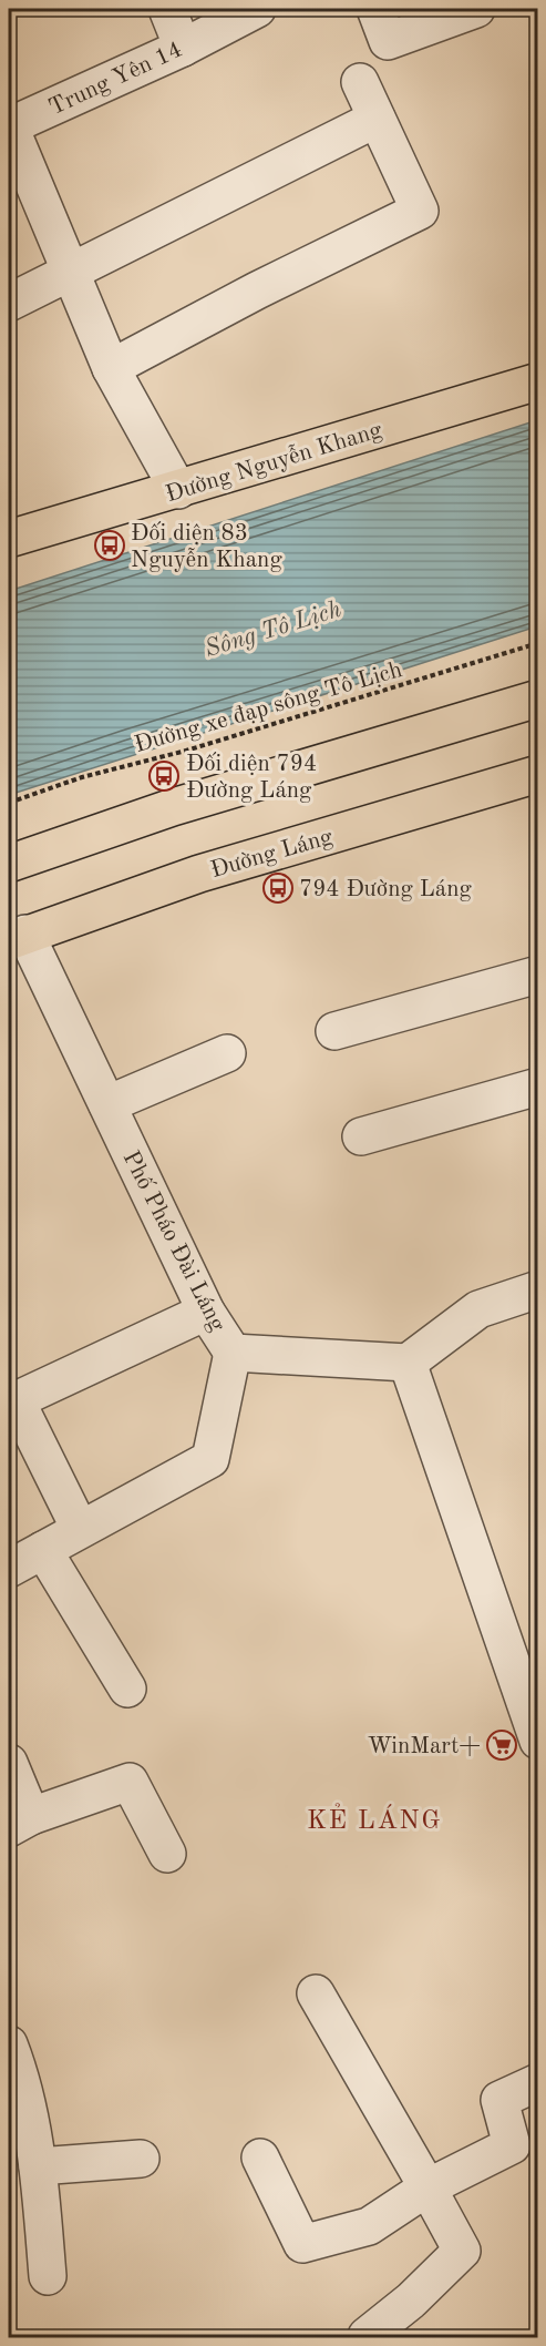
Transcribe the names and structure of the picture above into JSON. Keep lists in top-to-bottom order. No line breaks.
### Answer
{"streets":{"main road":["Đường Nguyễn Khang","Đường Láng"],"street":["Trung Yên 14","Phố Pháo Đài Láng"],"path":["Đường xe đạp sông Tô Lịch"]},"crossings":[["Đường Láng","Phố Pháo Đài Láng"]],"districts":["KẺ LÁNG"],"water":["Sông Tô Lịch"],"places":{"bus stop":["Đối diện 83 Nguyễn Khang","Đối diện 794 Đường Láng","794 Đường Láng"],"supermarket":["WinMart+"]}}
